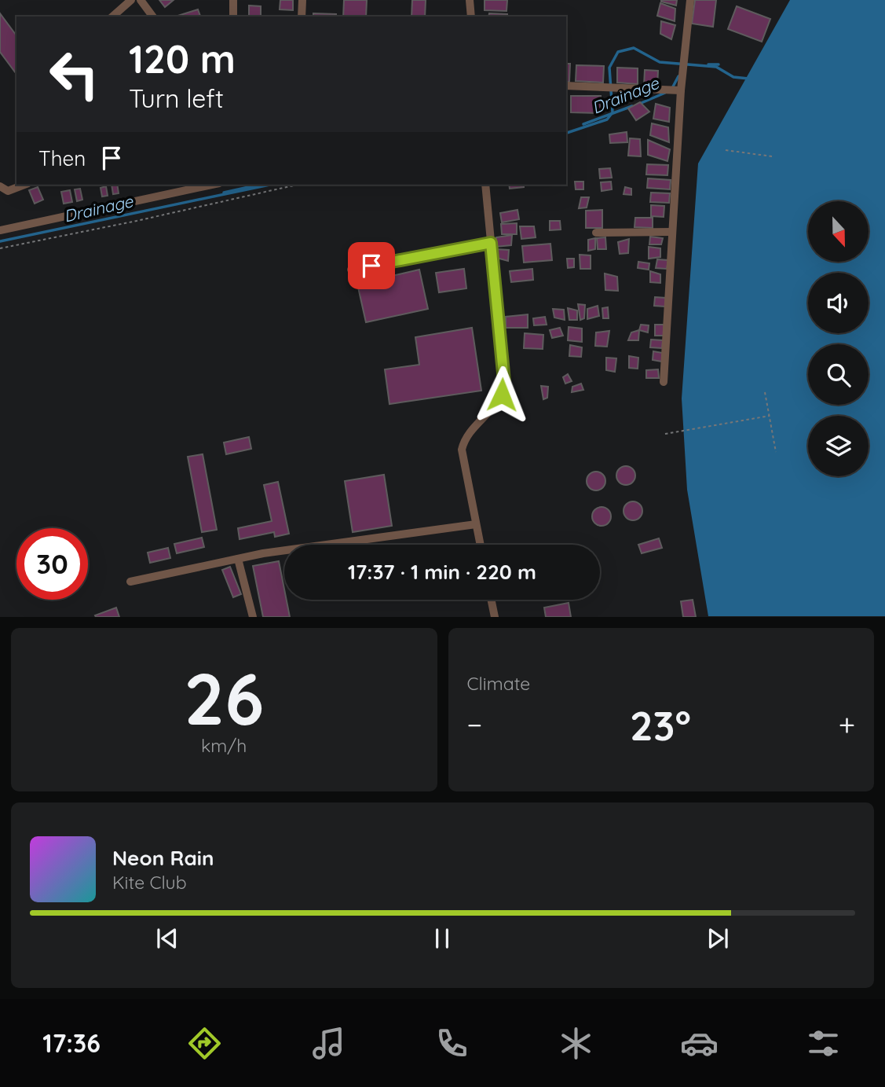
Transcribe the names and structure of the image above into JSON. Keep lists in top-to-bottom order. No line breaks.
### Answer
{"water":["Drainage"],"north":"bottom","page":{"turn":["120 m","Turn left"],"then":"Then","limit":"30","trip":"17:37 · 1 min · 220 m","tile":[["26","km/h"],"Climate"],"heat":["−","23°","+"],"song":["Neon Rain","Kite Club"],"tabs":"17:36"}}
